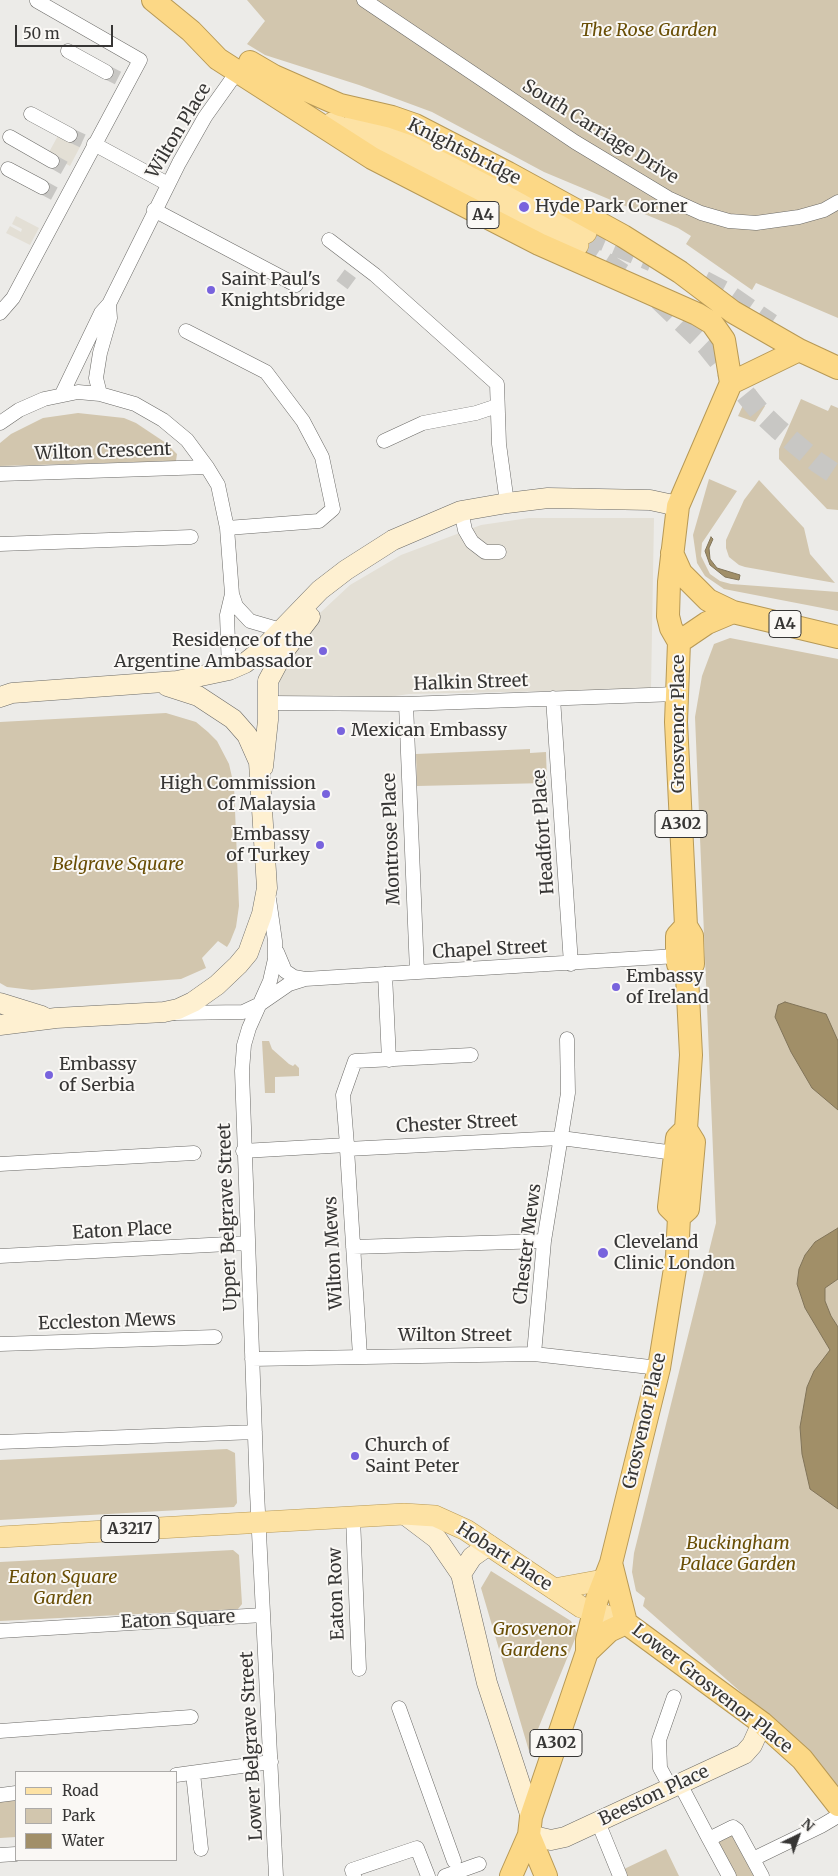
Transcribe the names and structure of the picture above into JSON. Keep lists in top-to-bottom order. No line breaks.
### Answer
{"streets":{"highway":["Knightsbridge","A4","Grosvenor Place","A302","Lower Grosvenor Place"],"main road":["A3217","Hobart Place","Beeston Place"],"street":["Wilton Place","South Carriage Drive","Wilton Crescent","Halkin Street","Headfort Place","Montrose Place","Chapel Street","Chester Street","Upper Belgrave Street","Eaton Place","Chester Mews","Wilton Mews","Eccleston Mews","Wilton Street","Eaton Row","Eaton Square","Lower Belgrave Street"]},"crossings":[["Wilton Place","Knightsbridge"],["Wilton Place","Wilton Crescent"],["Knightsbridge","A4"],["Knightsbridge","Grosvenor Place"],["A4","Grosvenor Place"],["Halkin Street","Grosvenor Place"],["Halkin Street","Headfort Place"],["Halkin Street","Montrose Place"],["Grosvenor Place","A302"],["Grosvenor Place","Chapel Street"],["Grosvenor Place","Chester Street"],["Grosvenor Place","Wilton Street"],["Grosvenor Place","Lower Grosvenor Place"],["A302","Hobart Place"],["A302","Lower Grosvenor Place"],["A302","Beeston Place"],["Headfort Place","Chapel Street"],["Montrose Place","Chapel Street"],["Chapel Street","Upper Belgrave Street"],["Chester Street","Upper Belgrave Street"],["Chester Street","Chester Mews"],["Chester Street","Wilton Mews"],["Upper Belgrave Street","Eaton Place"],["Upper Belgrave Street","Wilton Street"],["Chester Mews","Wilton Street"],["Wilton Mews","Wilton Street"],["A3217","Hobart Place"],["Hobart Place","Eaton Row"],["Hobart Place","Lower Grosvenor Place"],["Eaton Square","Lower Belgrave Street"],["Lower Grosvenor Place","Beeston Place"]],"parks":["The Rose Garden","Belgrave Square","Buckingham Palace Garden","Eaton Square Garden","Grosvenor Gardens"],"places":["Hyde Park Corner","Saint Paul's Knightsbridge","Residence of the Argentine Ambassador","Mexican Embassy","High Commission of Malaysia","Embassy of Turkey","Embassy of Ireland","Embassy of Serbia","Cleveland Clinic London","Church of Saint Peter"],"legend":["Road","Park","Water"],"scale_bar":"50 m","north":"top right"}
